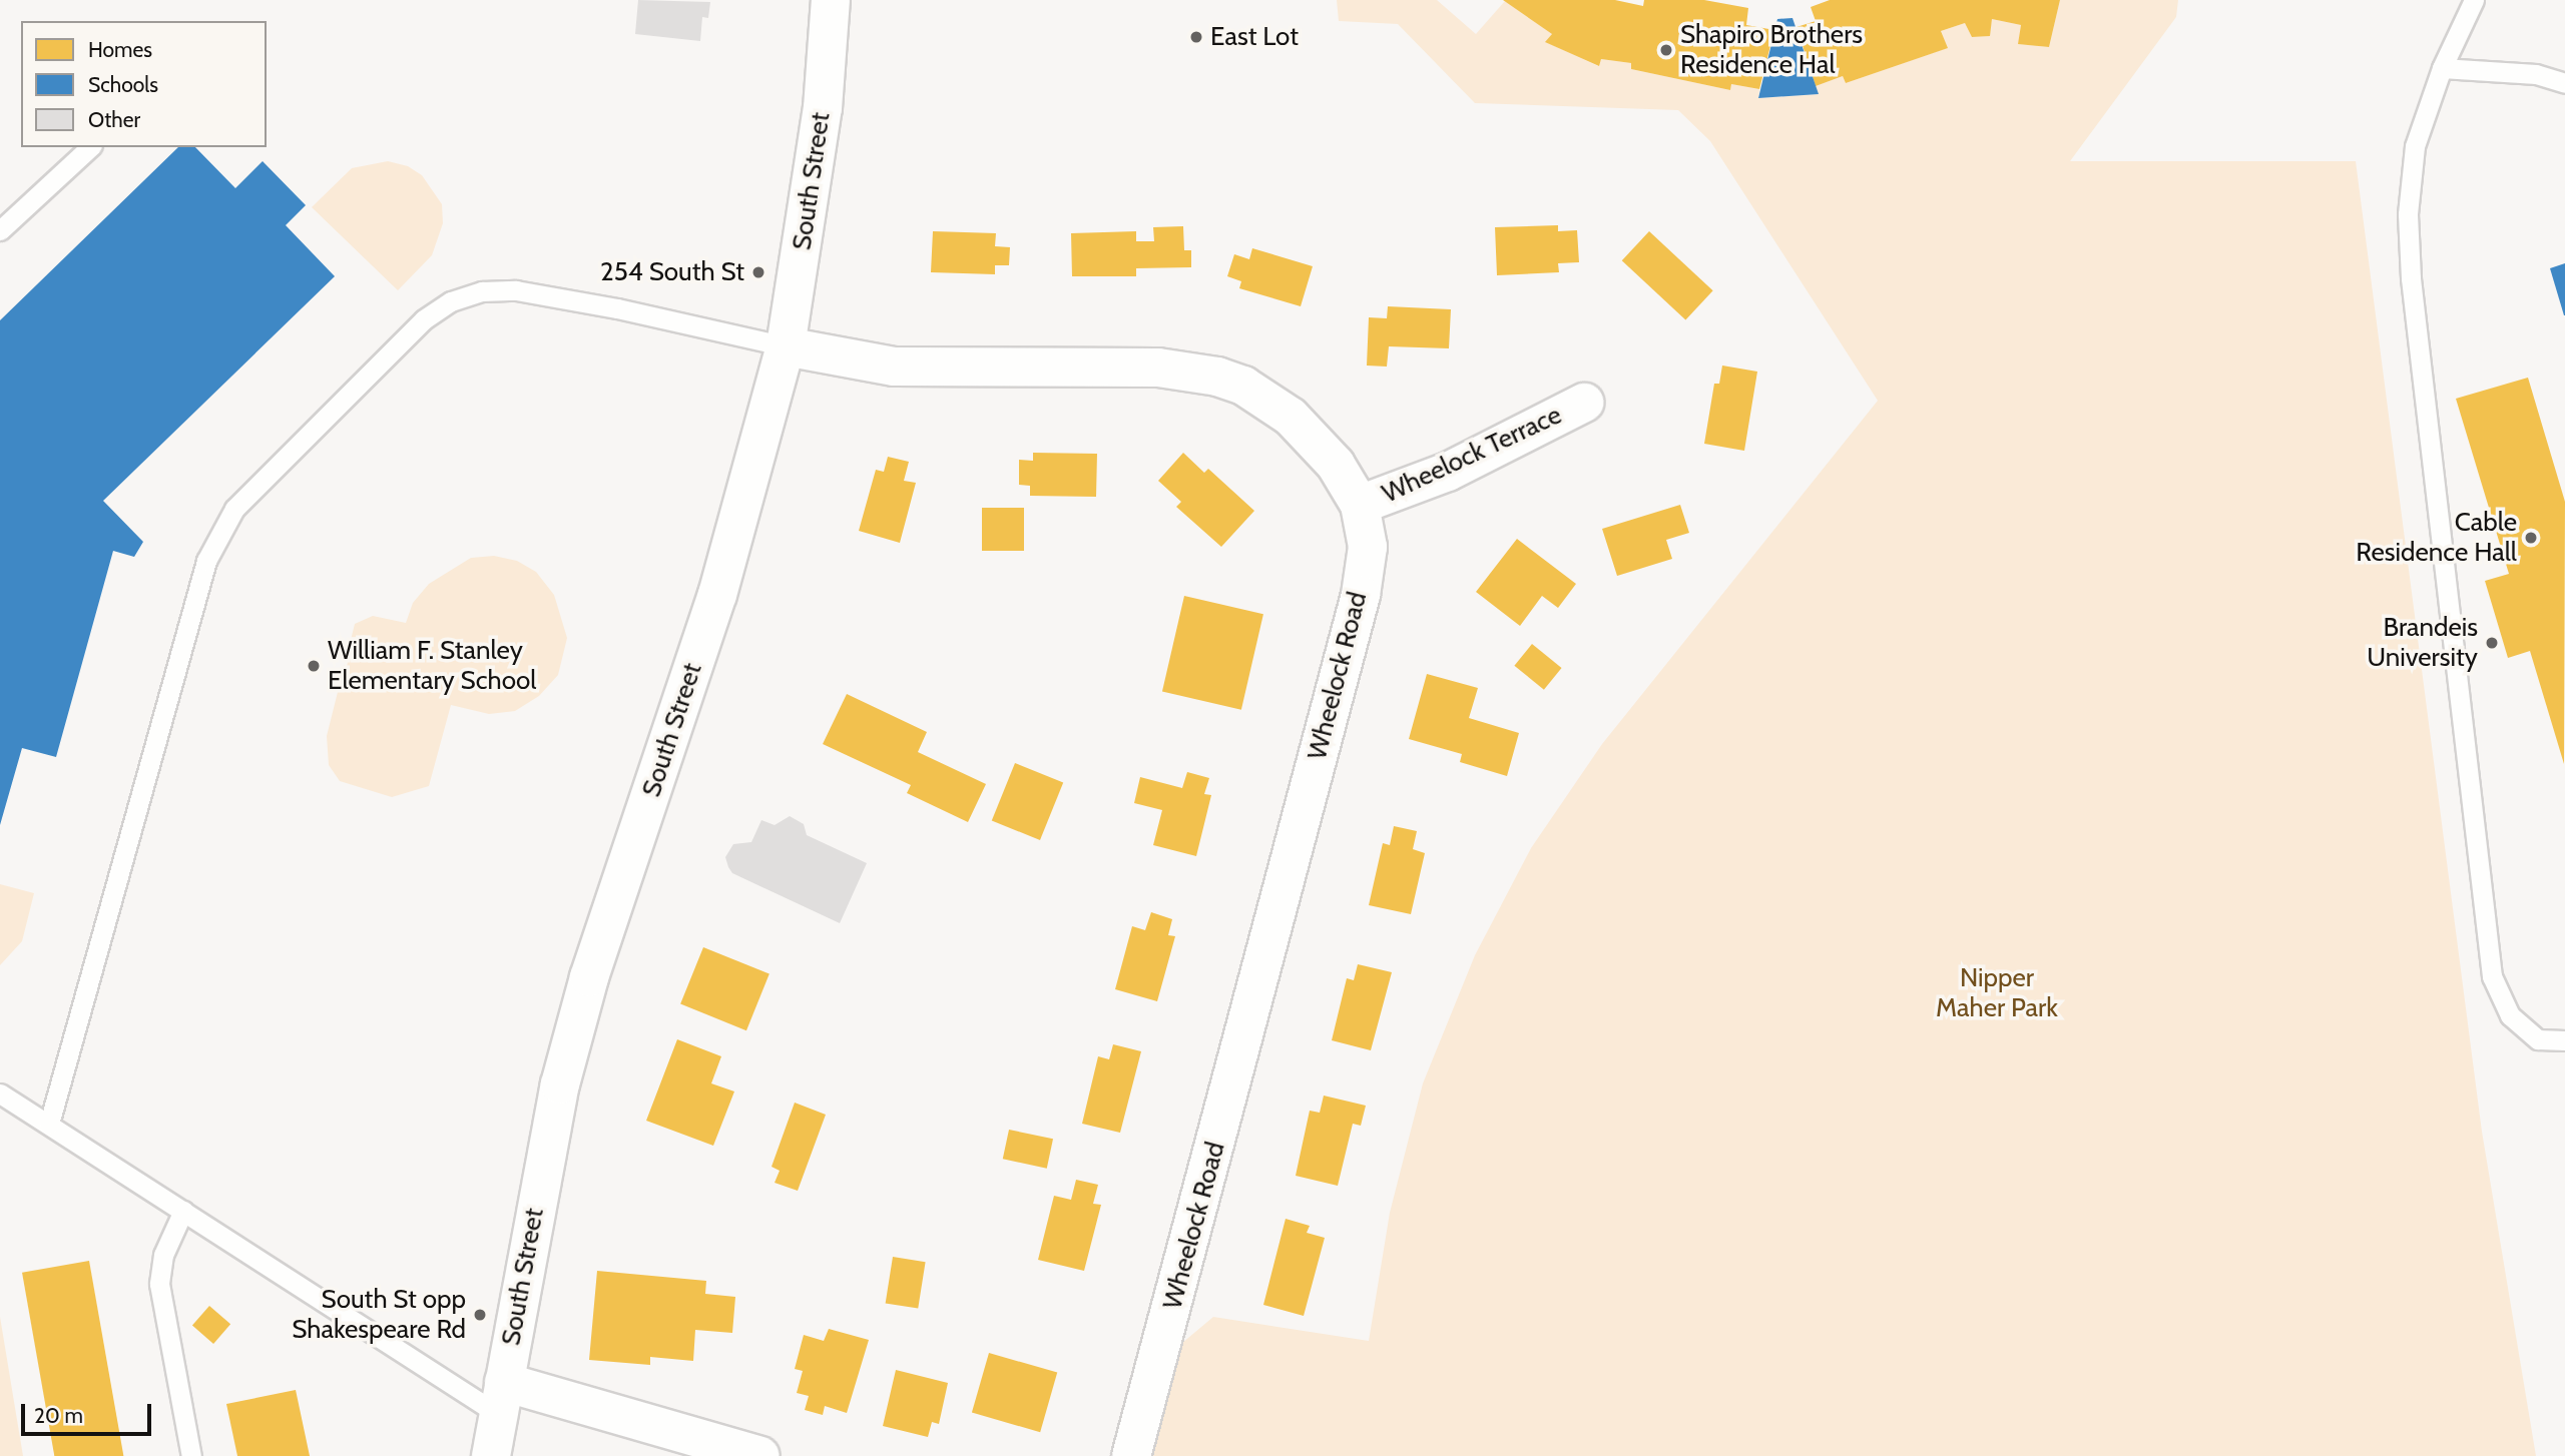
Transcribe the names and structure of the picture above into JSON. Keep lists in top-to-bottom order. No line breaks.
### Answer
{"streets":{"street":["South Street","Wheelock Terrace","Wheelock Road"]},"crossings":[["South Street","Wheelock Road"],["Wheelock Terrace","Wheelock Road"]],"parks":["Nipper Maher Park"],"places":["East Lot","Shapiro Brothers Residence Hal","254 South St","Cable Residence Hall","Brandeis University","William F. Stanley Elementary School","South St opp Shakespeare Rd"],"legend":["Homes","Schools","Other"],"scale_bar":"20 m"}
